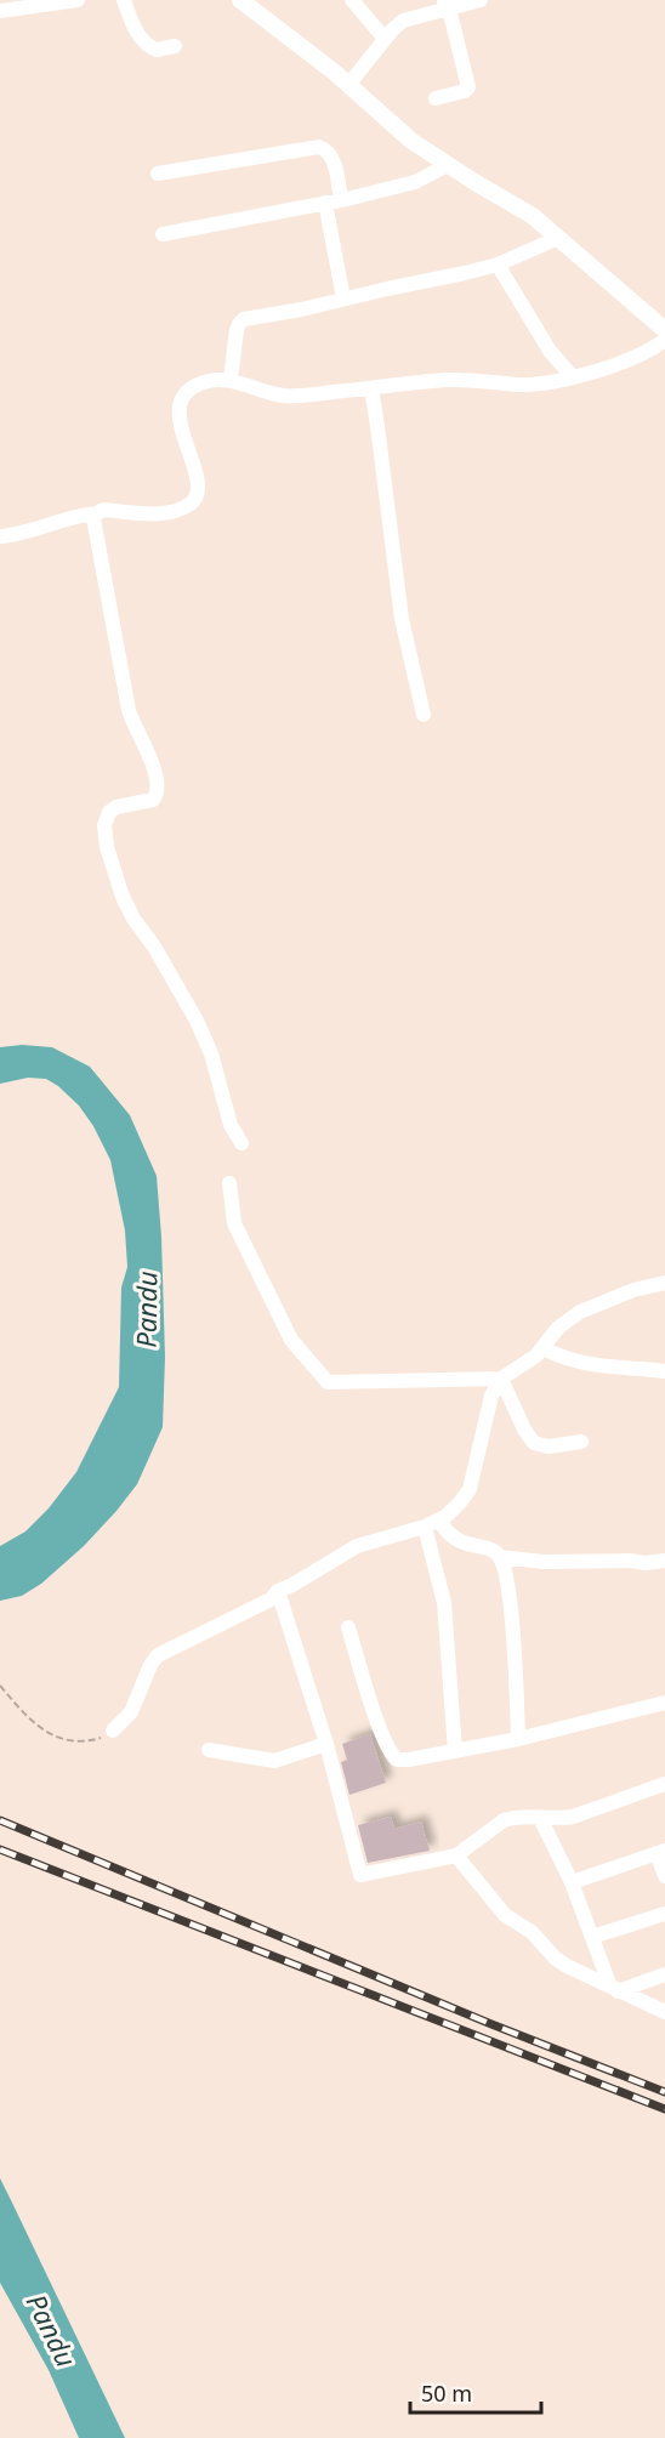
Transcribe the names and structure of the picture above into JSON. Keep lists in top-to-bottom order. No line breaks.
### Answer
{"water":["Pandu"],"scale_bar":"50 m"}
